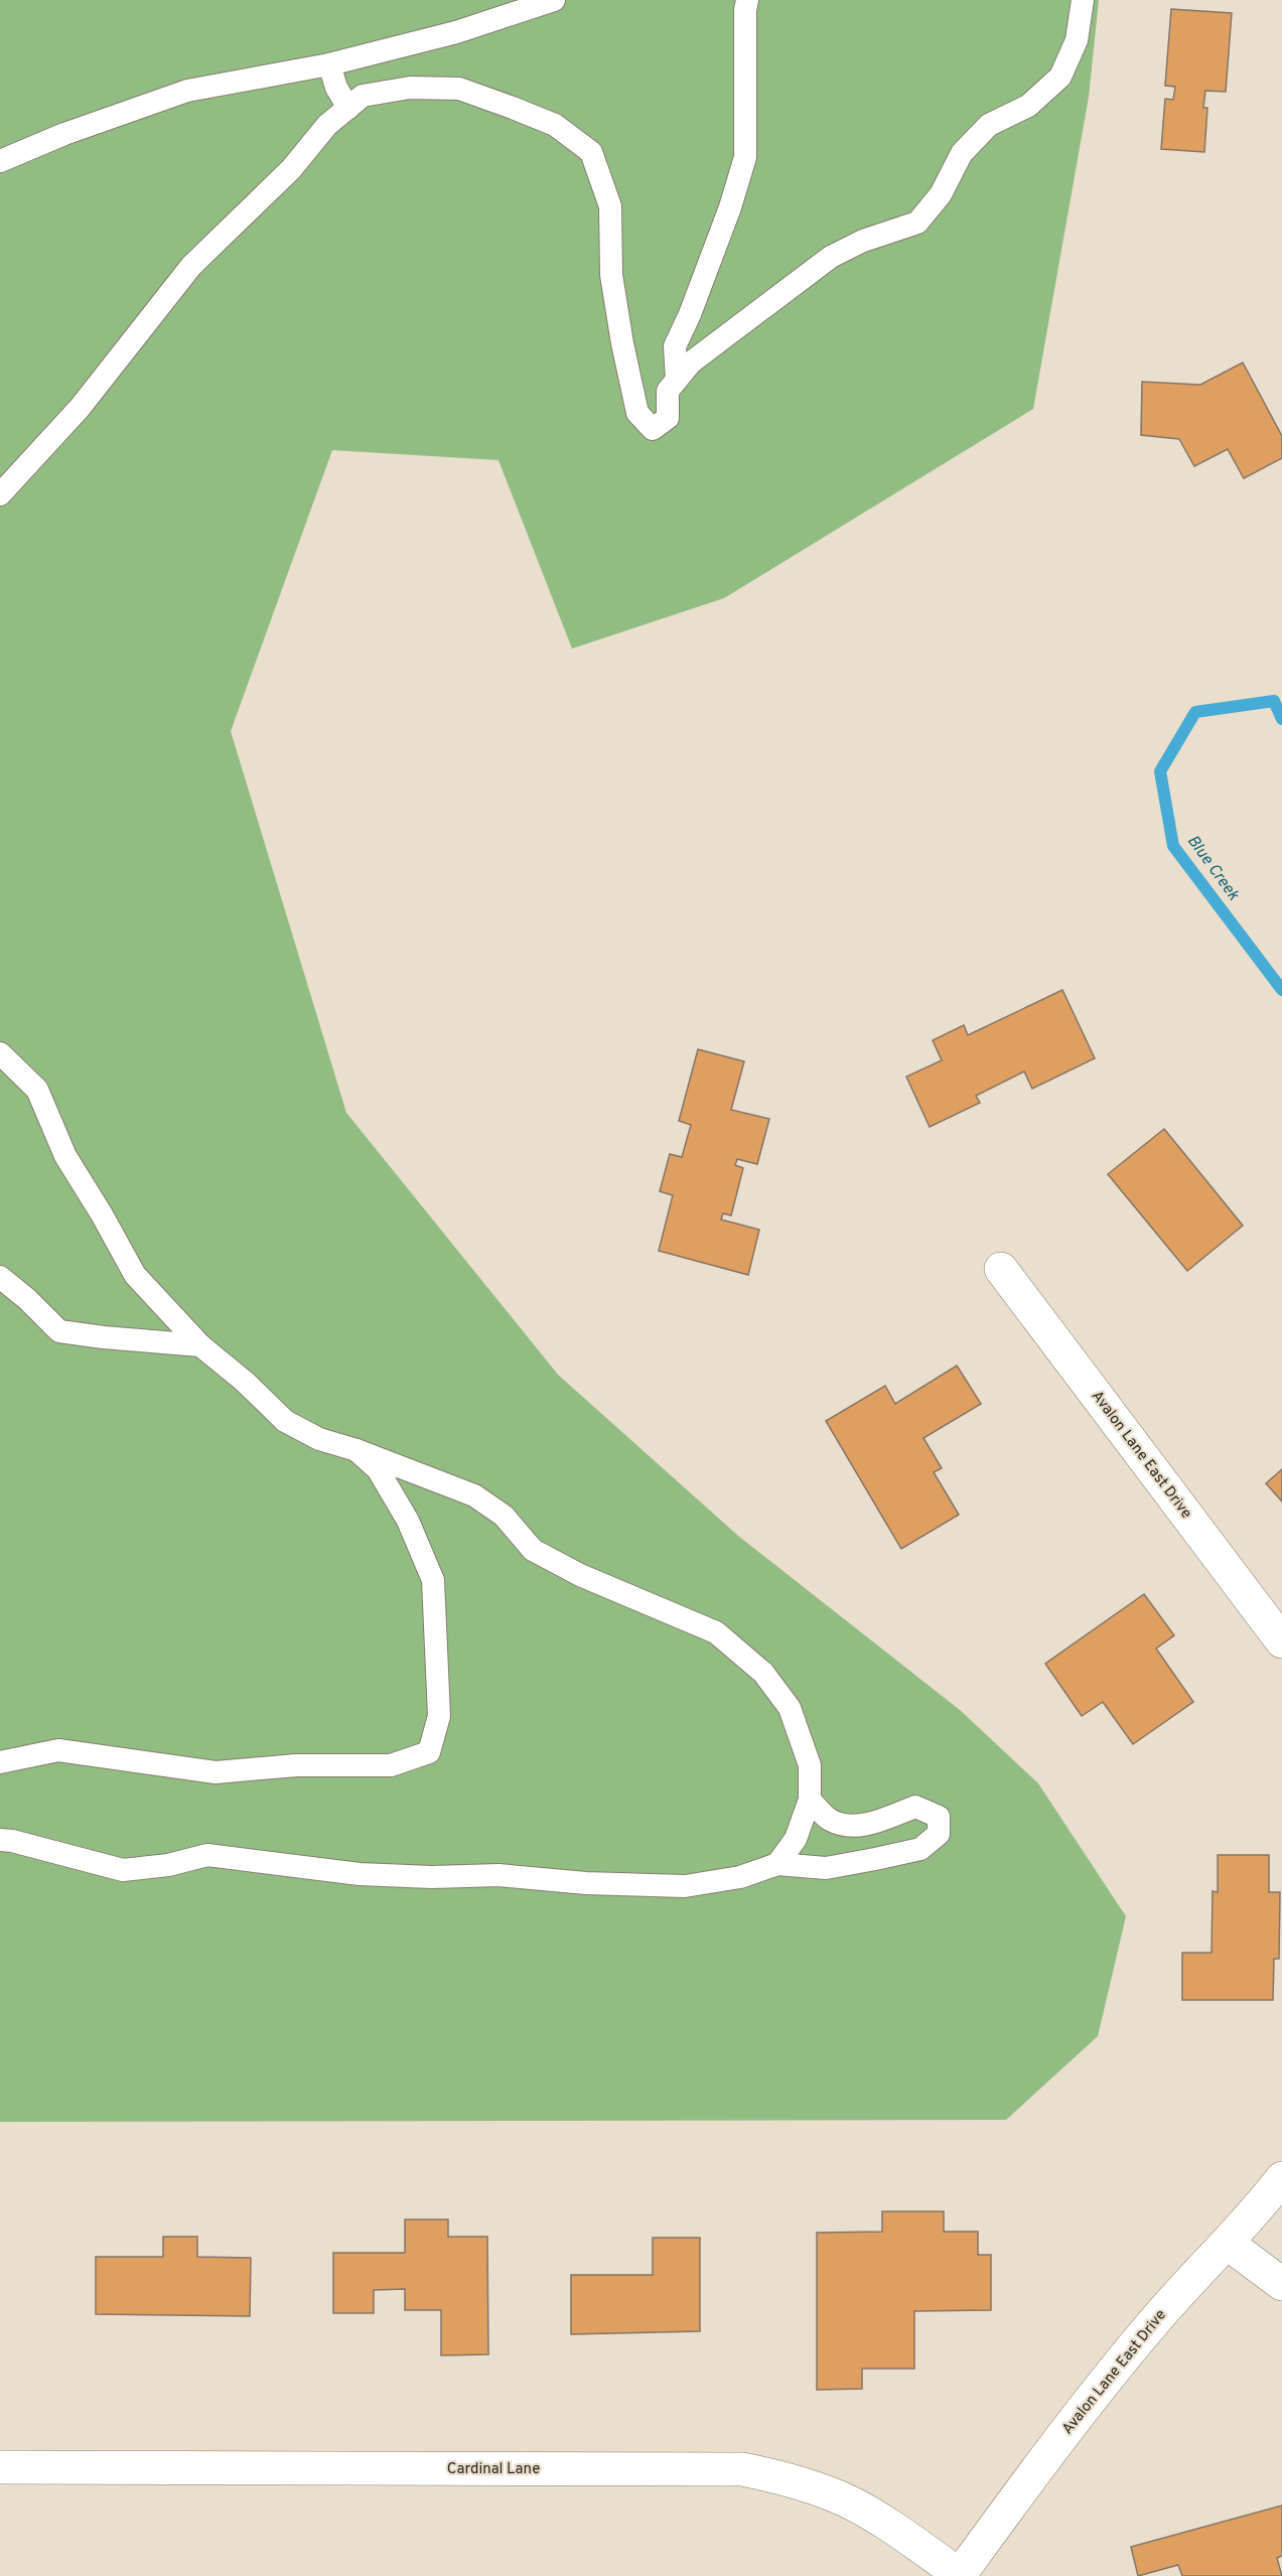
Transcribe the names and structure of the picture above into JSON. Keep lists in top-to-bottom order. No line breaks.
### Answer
{"streets":{"street":["Avalon Lane East Drive","Cardinal Lane"]},"crossings":[["Avalon Lane East Drive","Cardinal Lane"]],"water":["Blue Creek"]}
